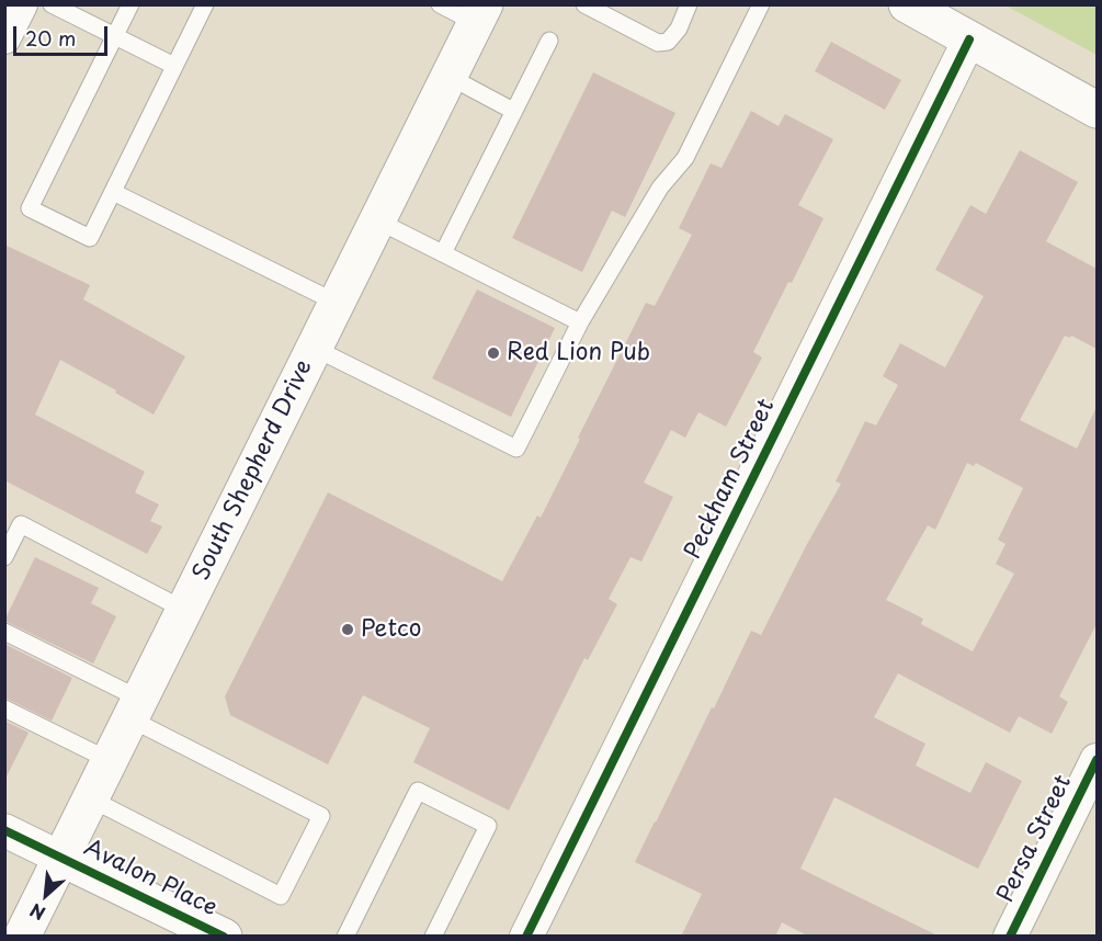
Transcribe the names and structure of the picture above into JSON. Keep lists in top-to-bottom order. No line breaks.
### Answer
{"streets":{"main road":["South Shepherd Drive","Avalon Place"],"street":["Peckham Street","Persa Street"]},"crossings":[["South Shepherd Drive","Avalon Place"]],"places":["Red Lion Pub","Petco"],"scale_bar":"20 m","north":"bottom left"}
